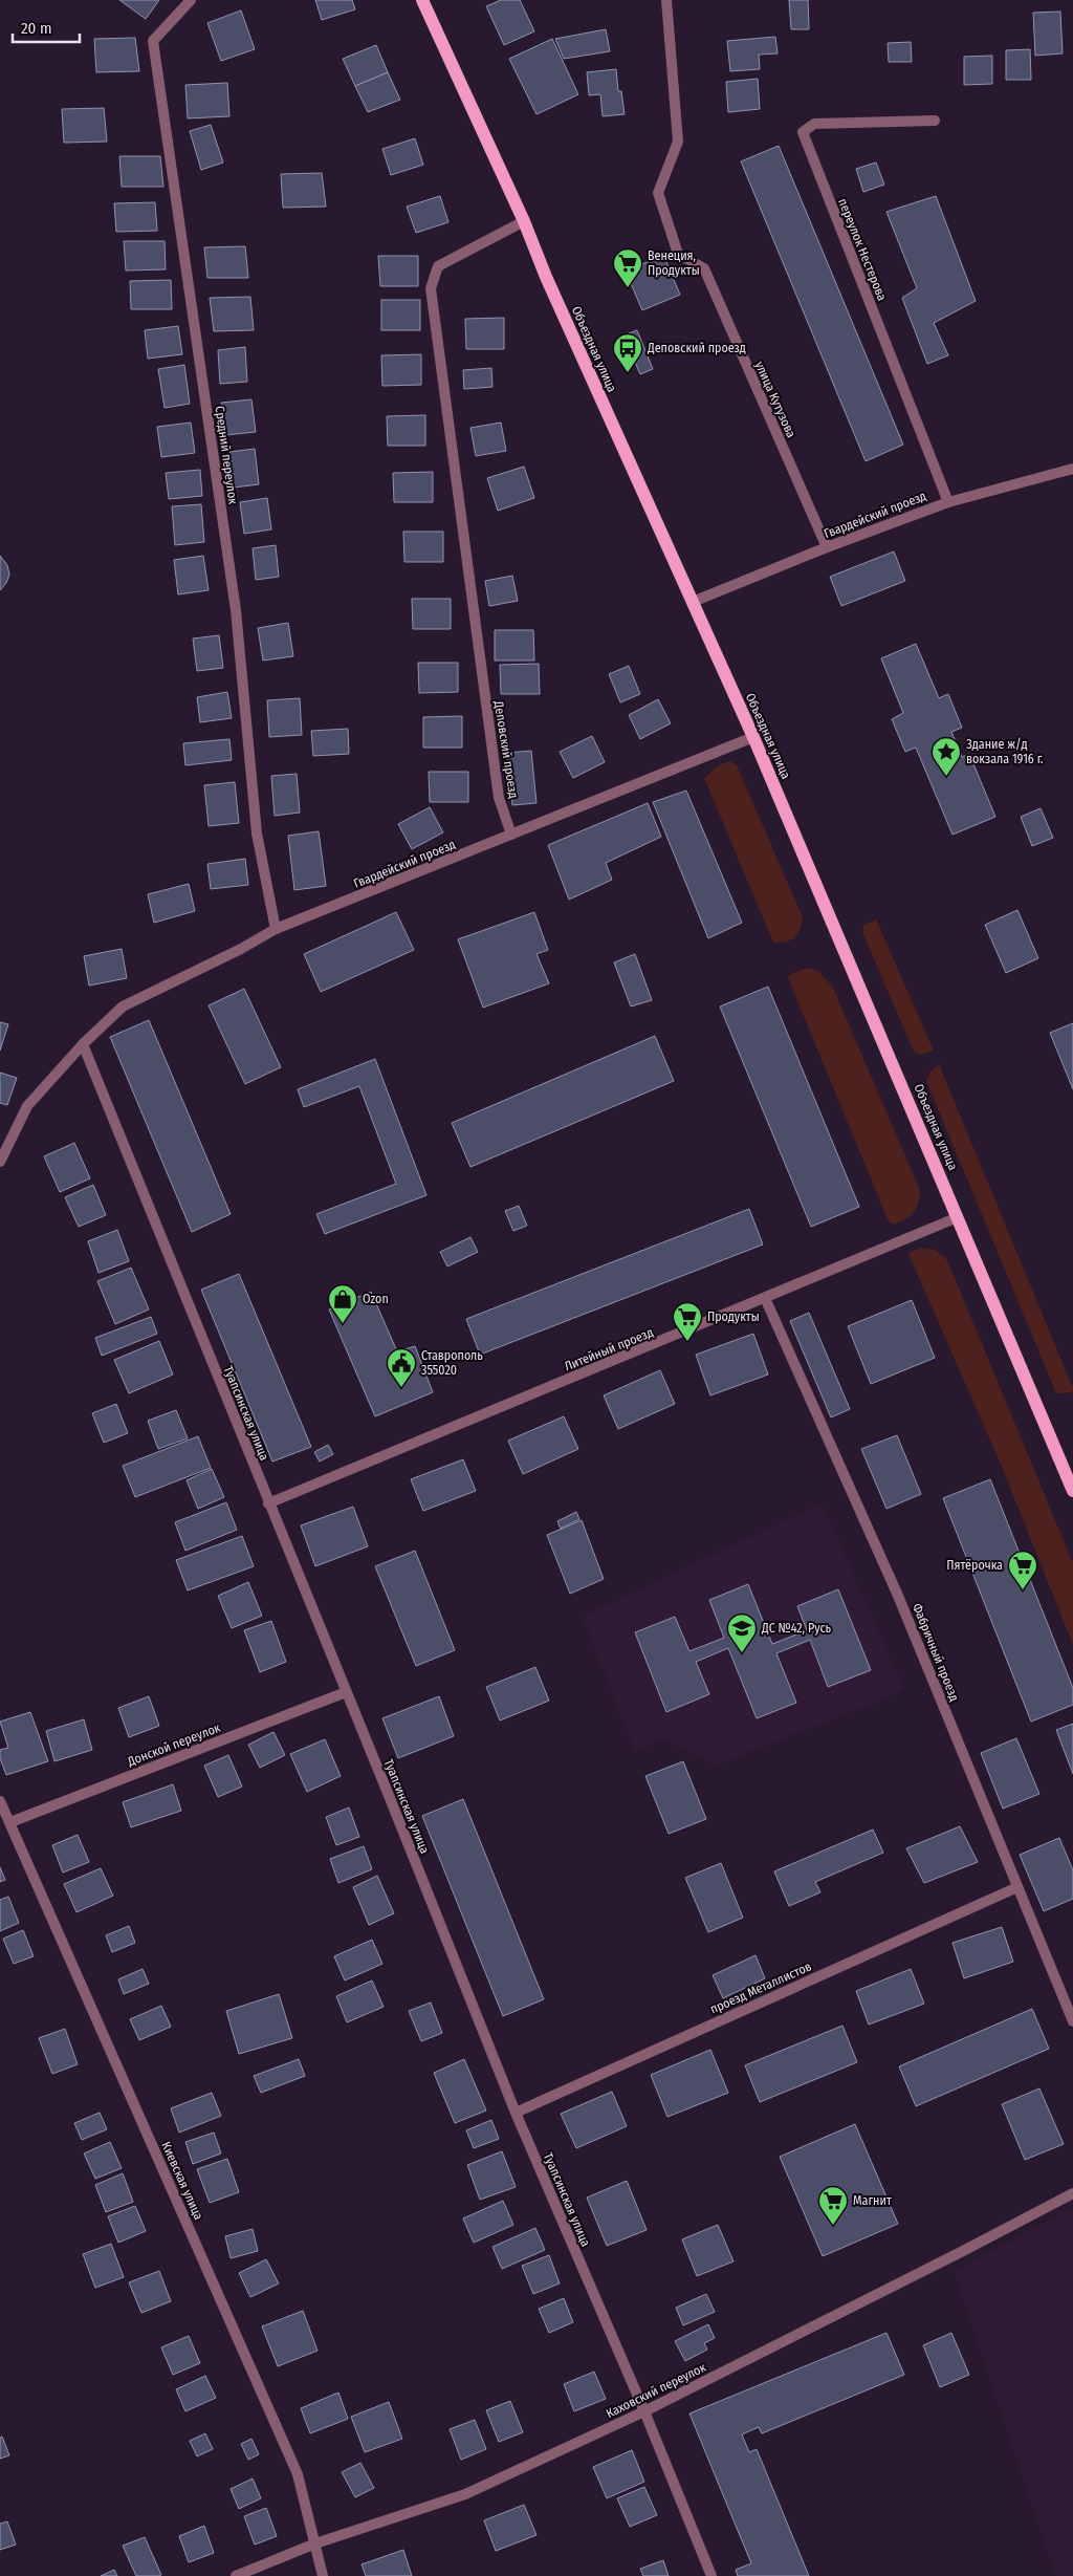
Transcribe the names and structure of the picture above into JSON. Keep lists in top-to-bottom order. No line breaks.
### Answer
{"streets":{"main road":["Объездная улица"],"street":["переулок Нестерова","улица Кутузова","Средний переулок","Гвардейский проезд","Деповский проезд","Литейный проезд","Туапсинская улица","Фабричный проезд","Донской переулок","проезд Металлистов","Киевская улица","Каховский переулок"]},"crossings":[["переулок Нестерова","Гвардейский проезд"],["Объездная улица","Гвардейский проезд"],["Объездная улица","Деповский проезд"],["Объездная улица","Литейный проезд"],["улица Кутузова","Гвардейский проезд"],["Средний переулок","Гвардейский проезд"],["Гвардейский проезд","Деповский проезд"],["Гвардейский проезд","Туапсинская улица"],["Литейный проезд","Туапсинская улица"],["Литейный проезд","Фабричный проезд"],["Туапсинская улица","Донской переулок"],["Туапсинская улица","проезд Металлистов"],["Туапсинская улица","Каховский переулок"],["Фабричный проезд","проезд Металлистов"],["Донской переулок","Киевская улица"],["Киевская улица","Каховский переулок"]],"places":{"supermarket":["Венеция, Продукты","Продукты","Пятёрочка","Магнит"],"bus stop":["Деповский проезд"],"place":["Здание ж/д вокзала 1916 г."],"shop":["Ozon"],"public building":["Ставрополь 355020"],"school or university":["ДС №42, Русь"]},"scale_bar":"20 m"}
